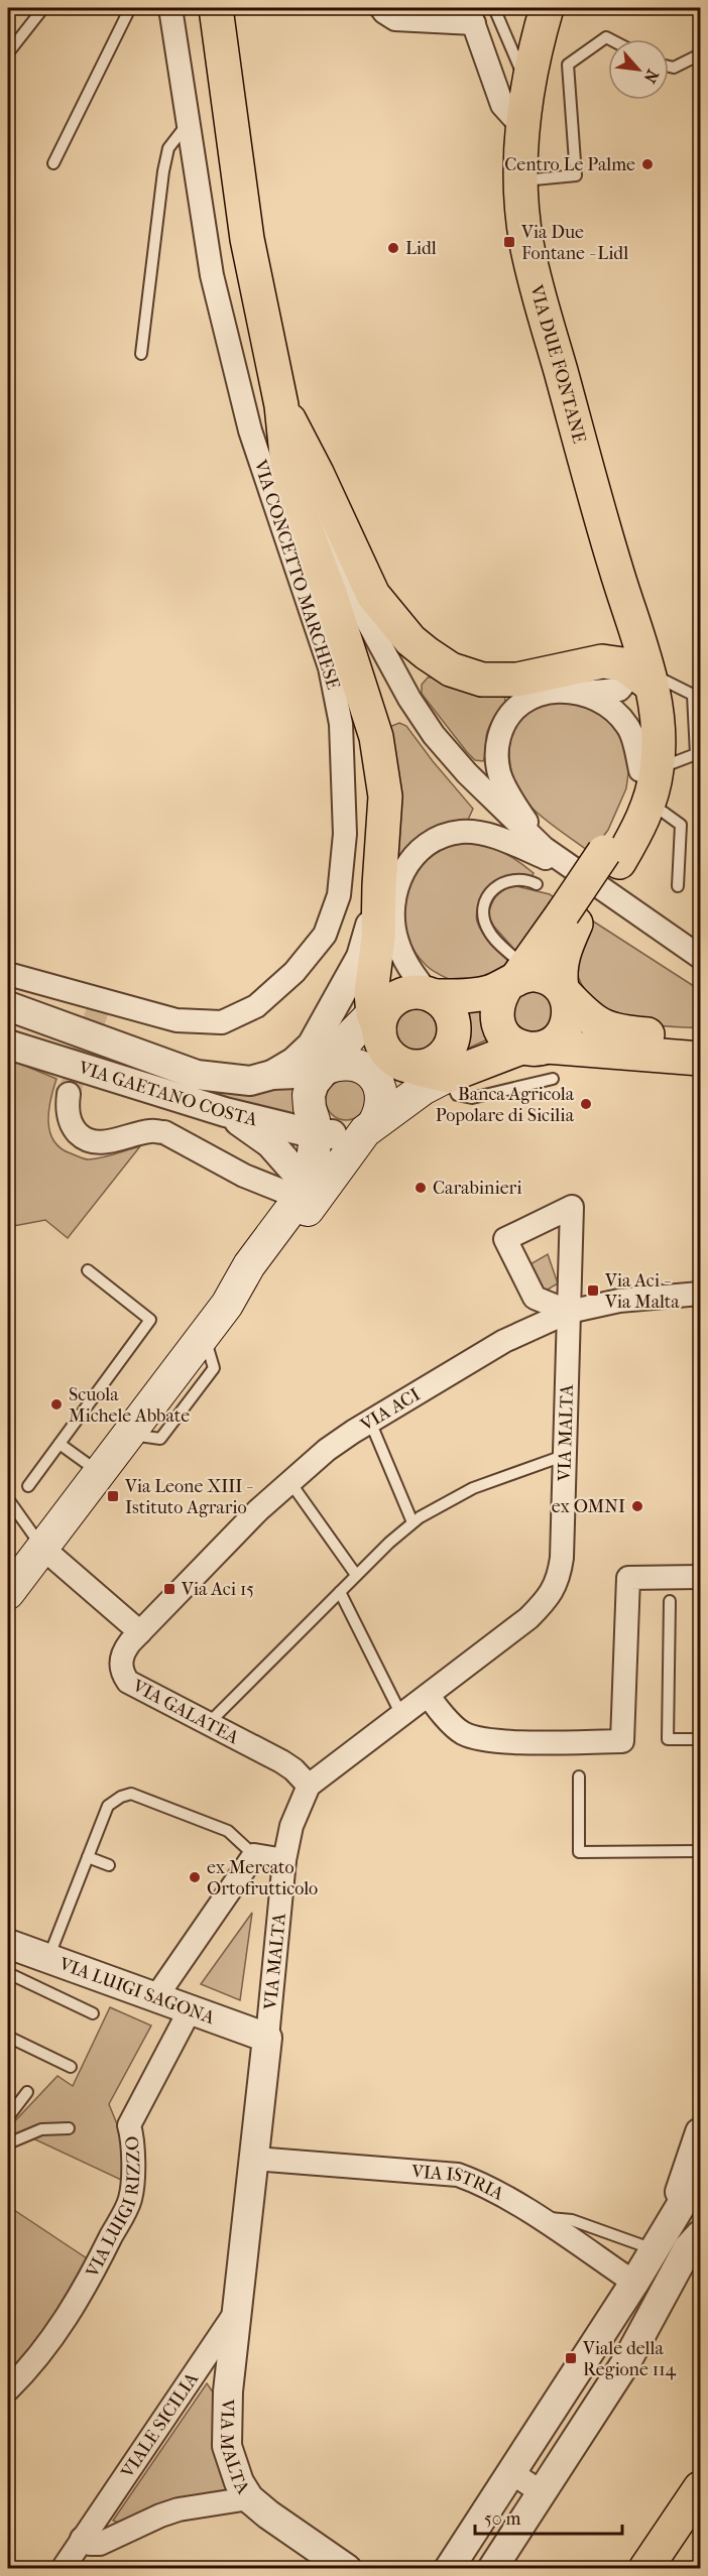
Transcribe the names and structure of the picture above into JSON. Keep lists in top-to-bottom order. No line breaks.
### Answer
{"streets":{"main road":["VIA DUE FONTANE"],"street":["VIA CONCETTO MARCHESE","VIA GAETANO COSTA","VIA ACI","VIA MALTA","VIA GALATEA","VIA LUIGI SAGONA","VIA ISTRIA","VIA LUIGI RIZZO","VIALE SICILIA"]},"crossings":[["VIA ACI","VIA MALTA"],["VIA ACI","VIA GALATEA"],["VIA MALTA","VIA GALATEA"],["VIA MALTA","VIA LUIGI SAGONA"],["VIA MALTA","VIA ISTRIA"],["VIA MALTA","VIALE SICILIA"],["VIA LUIGI SAGONA","VIA LUIGI RIZZO"]],"places":{"other":["Centro Le Palme","Lidl","Banca Agricola Popolare di Sicilia","Carabinieri","Scuola Michele Abbate","ex OMNI","ex Mercato Ortofrutticolo"],"transit":["Via Due Fontane - Lidl","Via Aci - Via Malta","Via Leone XIII - Istituto Agrario","Via Aci 15","Viale della Regione 114"]},"scale_bar":"50 m","north":"bottom right"}
